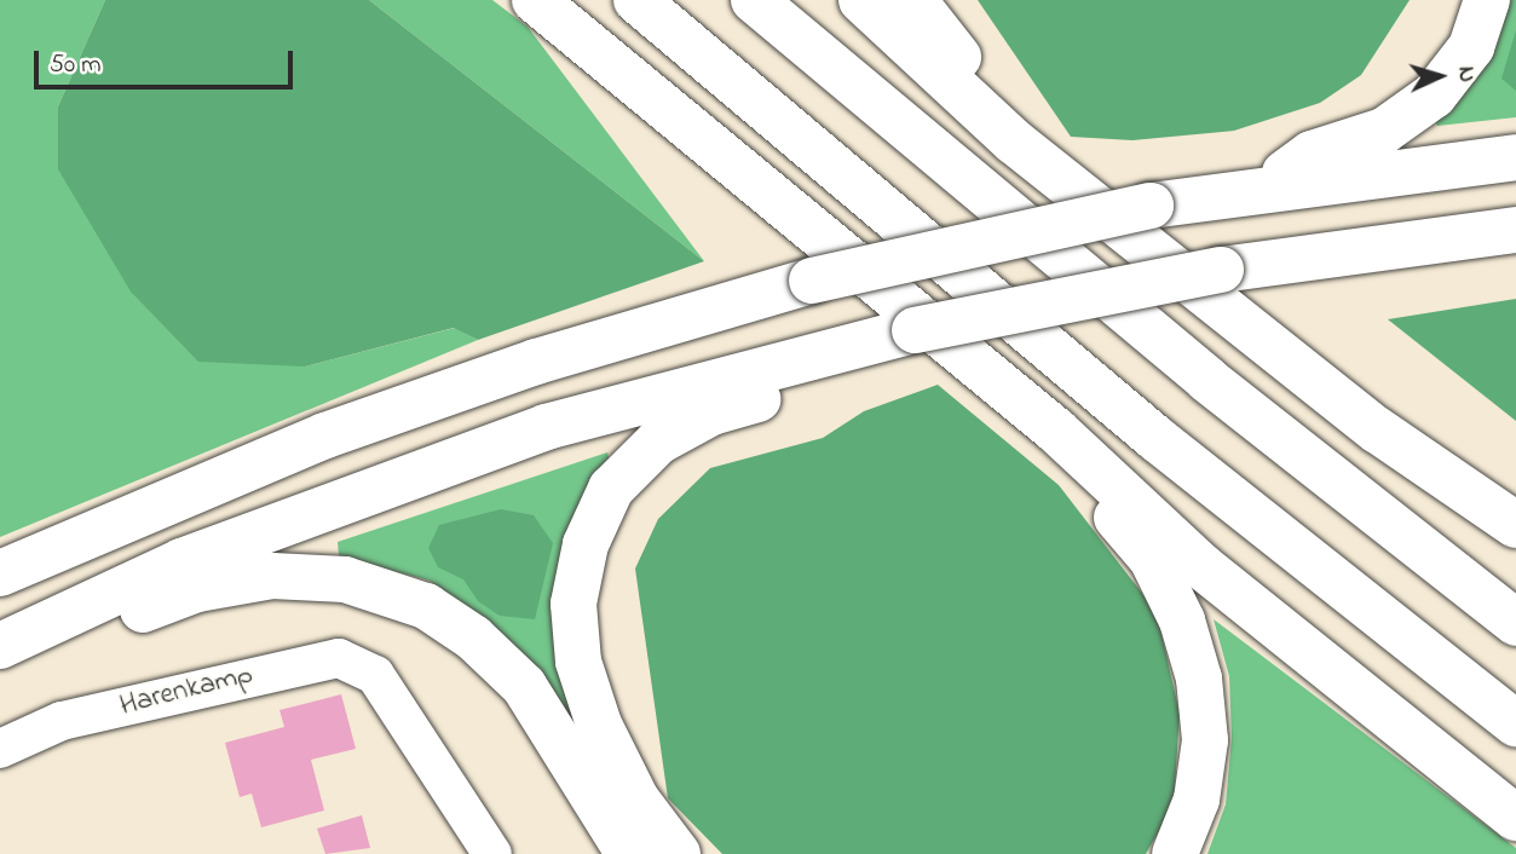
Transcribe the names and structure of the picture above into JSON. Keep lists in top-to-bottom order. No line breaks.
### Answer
{"streets":{"street":["Harenkamp"]},"scale_bar":"50 m","north":"right"}
